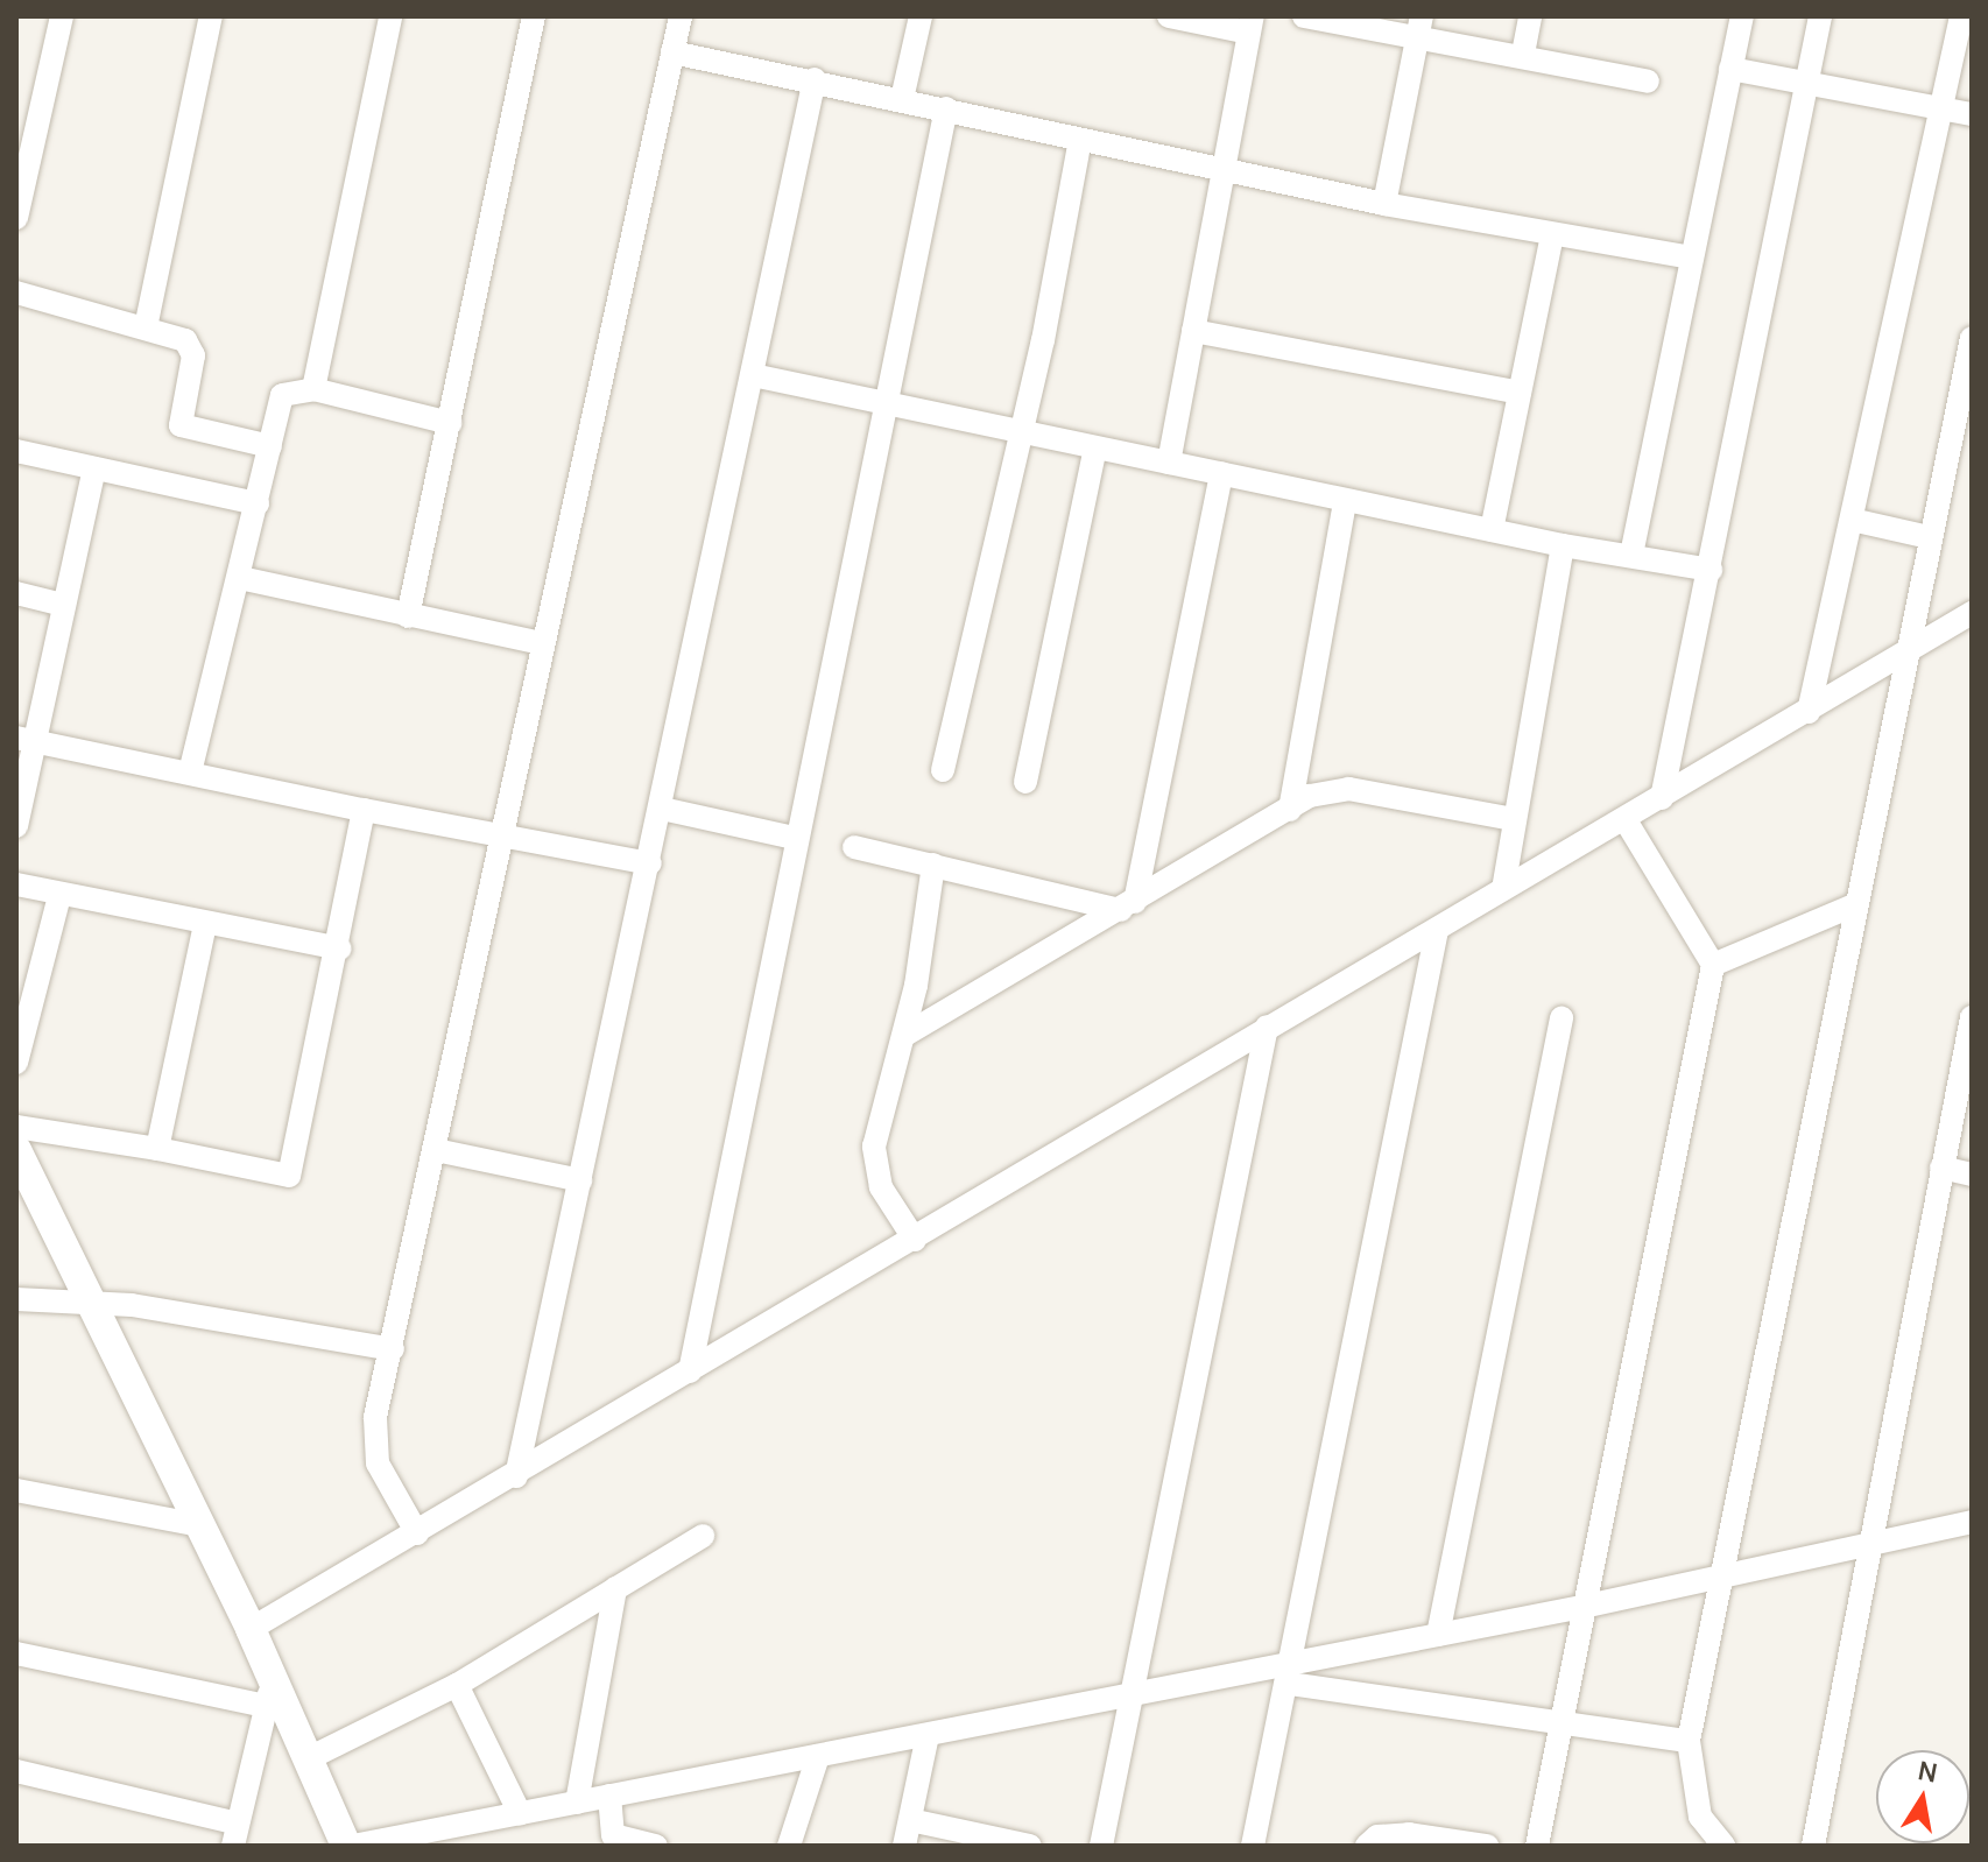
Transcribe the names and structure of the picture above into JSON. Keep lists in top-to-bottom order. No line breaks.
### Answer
{"north":"top"}
